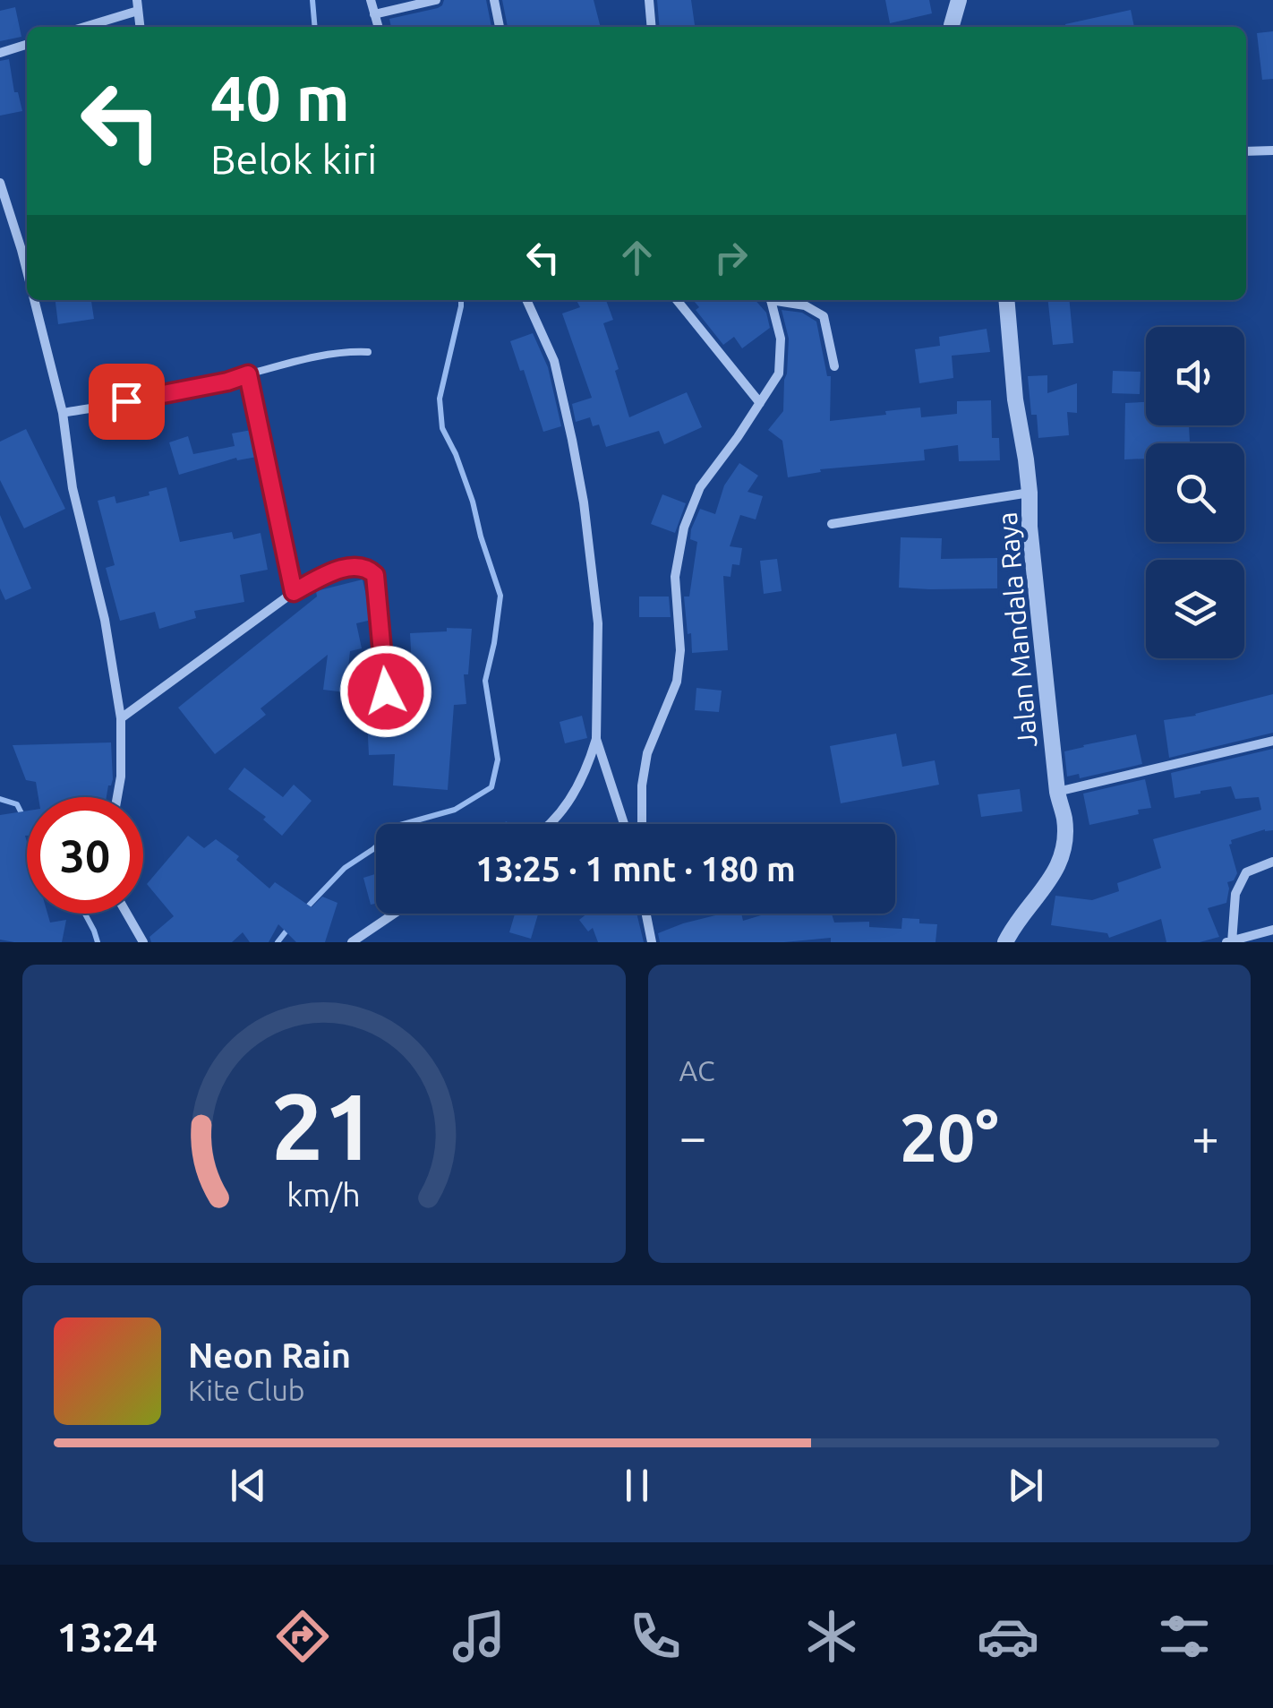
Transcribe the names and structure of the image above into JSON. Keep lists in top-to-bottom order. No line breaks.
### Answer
{"streets":{"street":["Jalan Mandala Raya"]},"page":{"turn":["40 m","Belok kiri"],"limit":"30","trip":"13:25 · 1 mnt · 180 m","tile":"AC","heat":["−","20°","+"],"song":["Neon Rain","Kite Club"],"tabs":"13:24","gauge":["21","km/h"]}}
